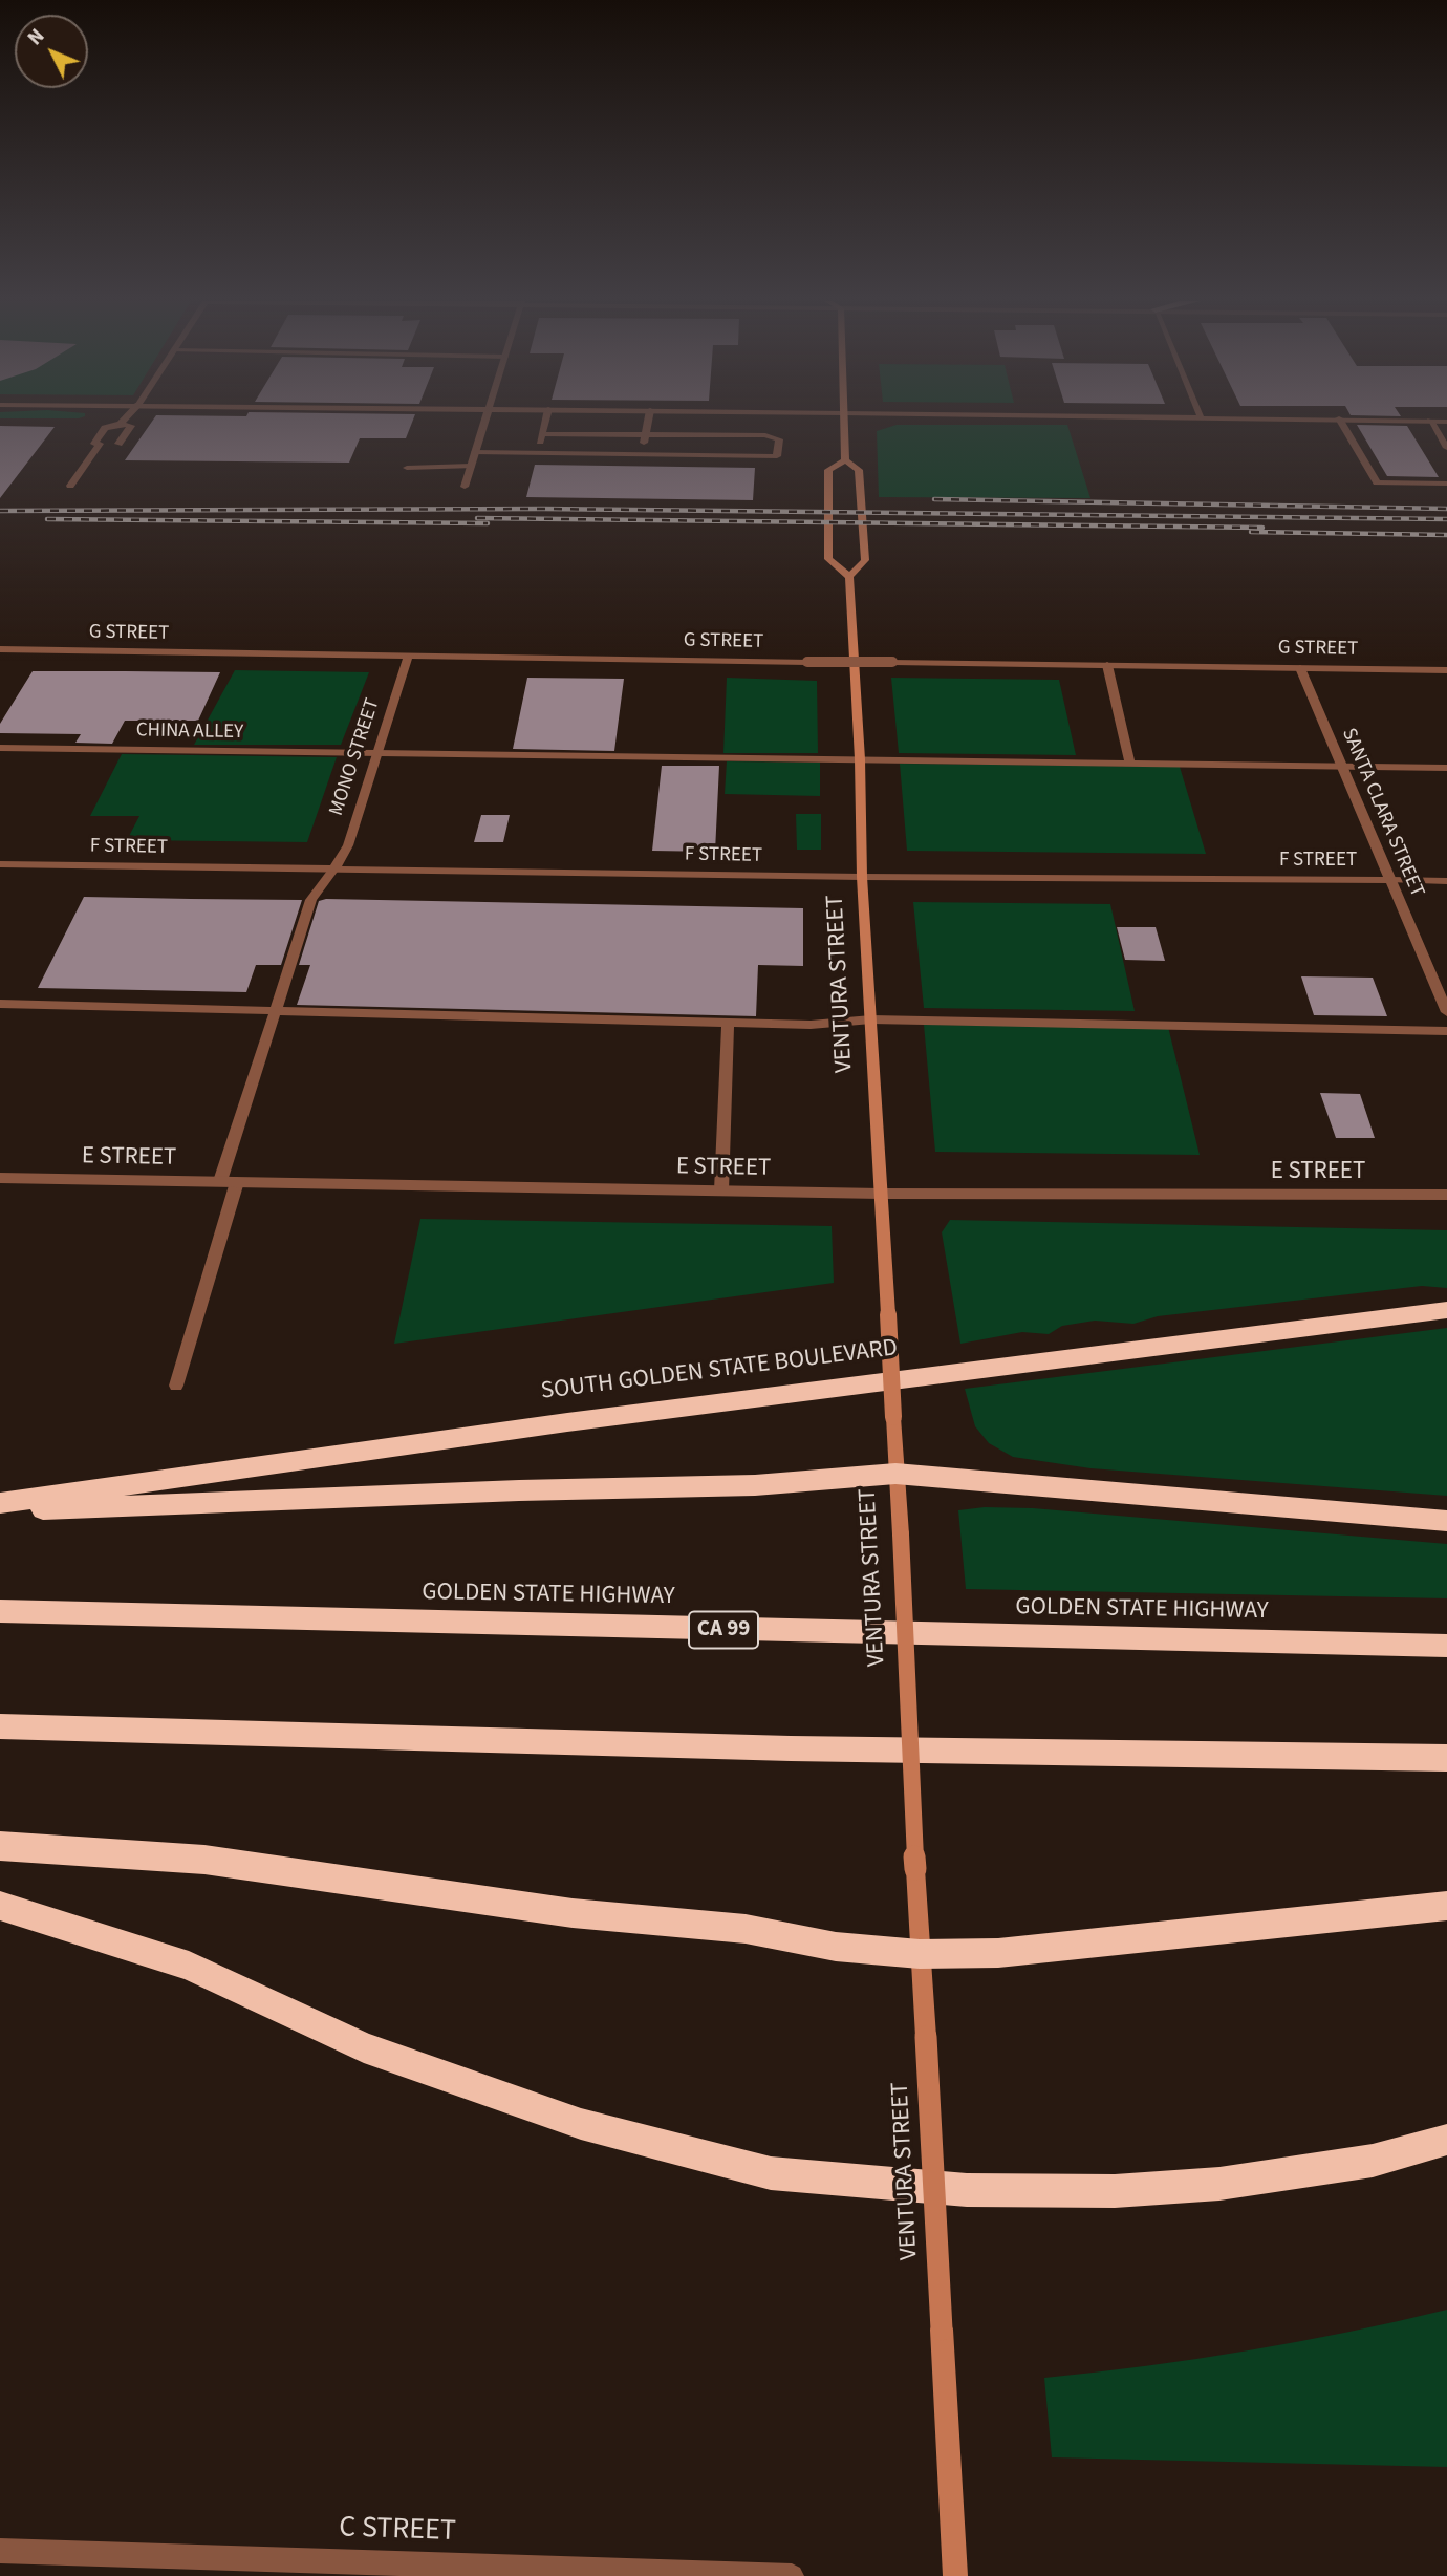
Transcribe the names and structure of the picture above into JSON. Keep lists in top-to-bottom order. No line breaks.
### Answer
{"streets":{"highway":["SOUTH GOLDEN STATE BOULEVARD","GOLDEN STATE HIGHWAY","CA 99"],"main road":["VENTURA STREET"],"street":["G STREET","CHINA ALLEY","MONO STREET","SANTA CLARA STREET","F STREET","E STREET","C STREET"]},"crossings":[["G STREET","MONO STREET"],["G STREET","SANTA CLARA STREET"],["CHINA ALLEY","MONO STREET"],["CHINA ALLEY","SANTA CLARA STREET"],["CHINA ALLEY","VENTURA STREET"],["MONO STREET","F STREET"],["MONO STREET","E STREET"],["SANTA CLARA STREET","F STREET"],["F STREET","VENTURA STREET"],["VENTURA STREET","E STREET"]],"north":"top left"}
